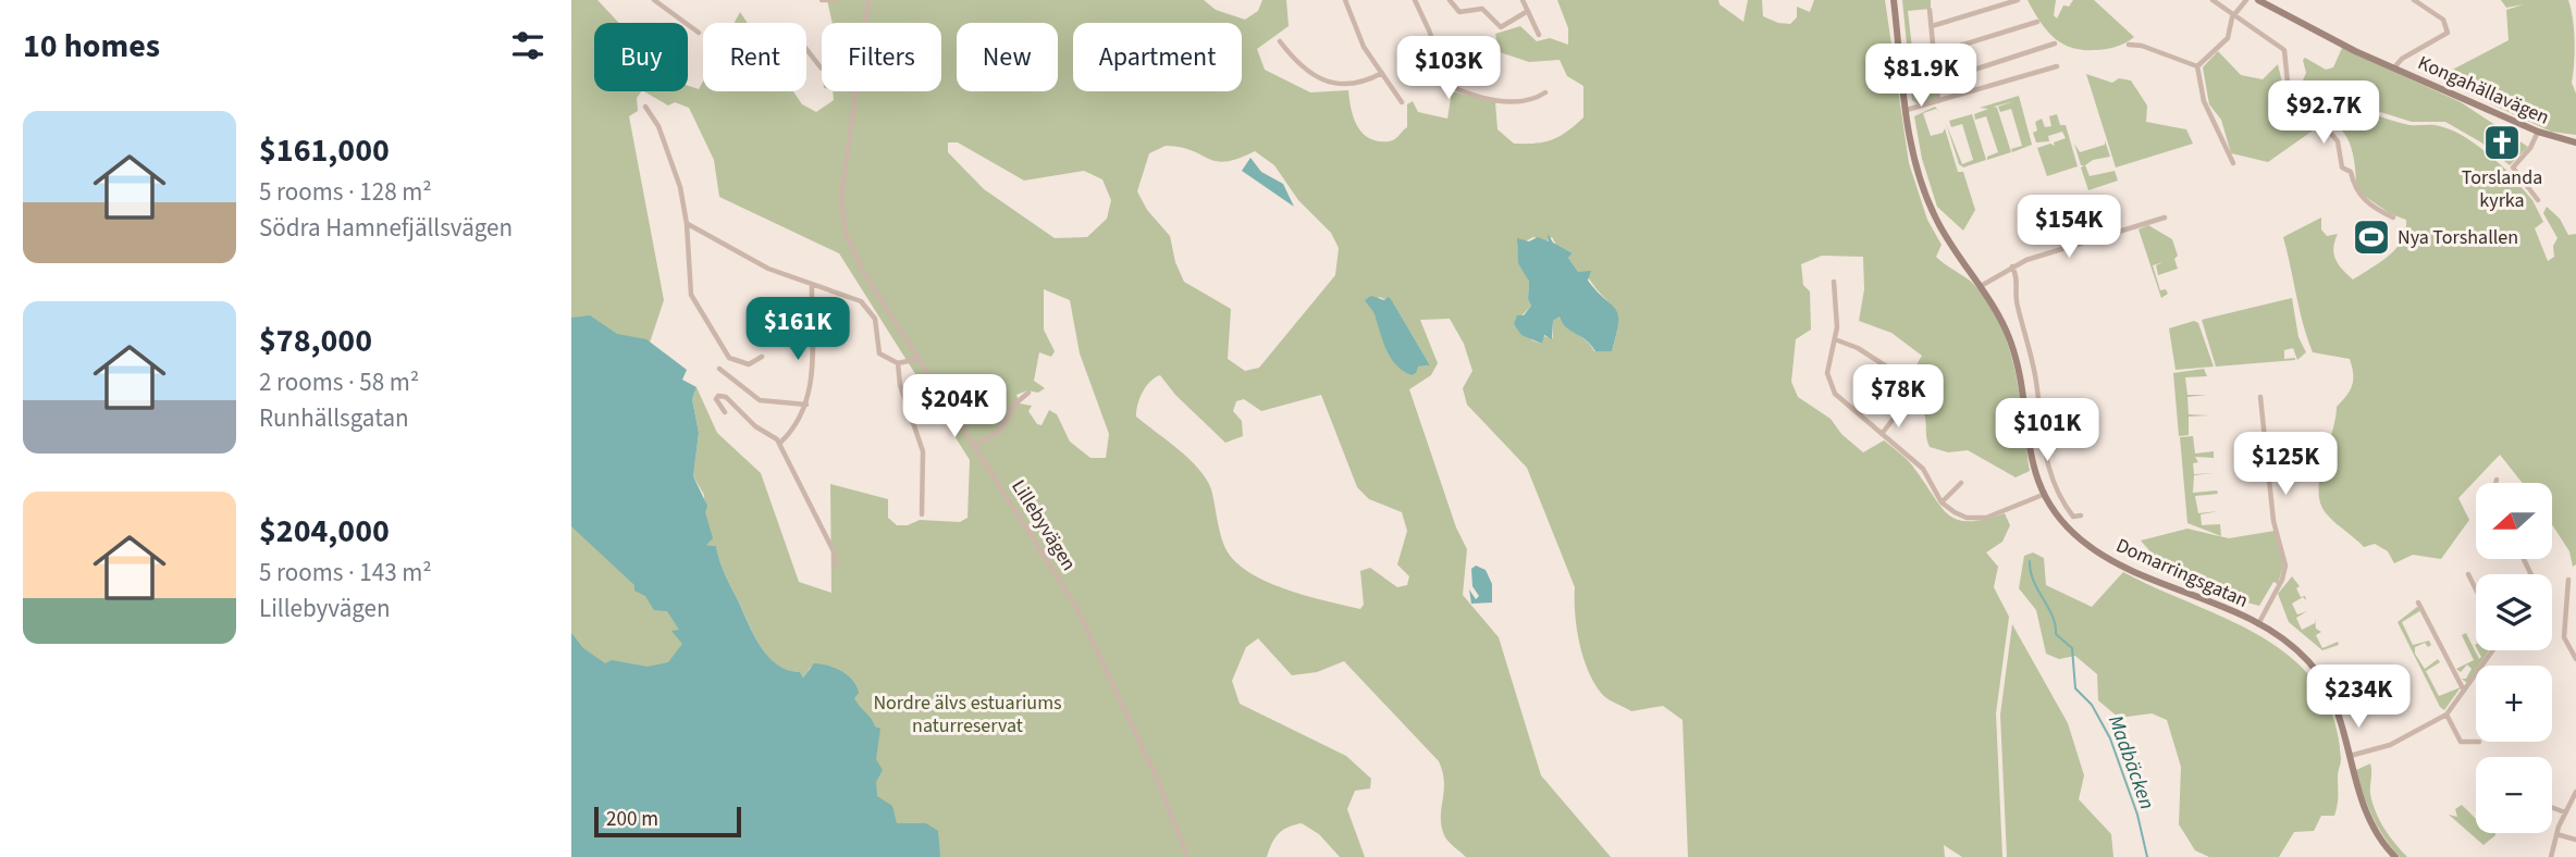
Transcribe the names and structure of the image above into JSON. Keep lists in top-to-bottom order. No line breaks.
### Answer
{"streets":{"street":["Kongahällavägen","Lillebyvägen","Domarringsgatan"]},"water":["Madbäcken"],"parks":["Nordre älvs estuariums naturreservat"],"places":{"church":["Torslanda kyrka"],"sports":["Nya Torshallen"]},"scale_bar":"200 m","north":"left","page":{"heading":"10 homes","chip":["Buy","Rent","Filters","New","Apartment"],"price":["$103K","$81.9K","$92.7K","$154K","$161K","$78K","$204K","$101K","$125K","$234K"],"list":[{"name":"$161,000","note":"5 rooms · 128 m² · Södra Hamnefjällsvägen"},{"name":"$78,000","note":"2 rooms · 58 m² · Runhällsgatan"},{"name":"$204,000","note":"5 rooms · 143 m² · Lillebyvägen"}],"map_buttons":["+","−"],"scale":"200 m"}}
